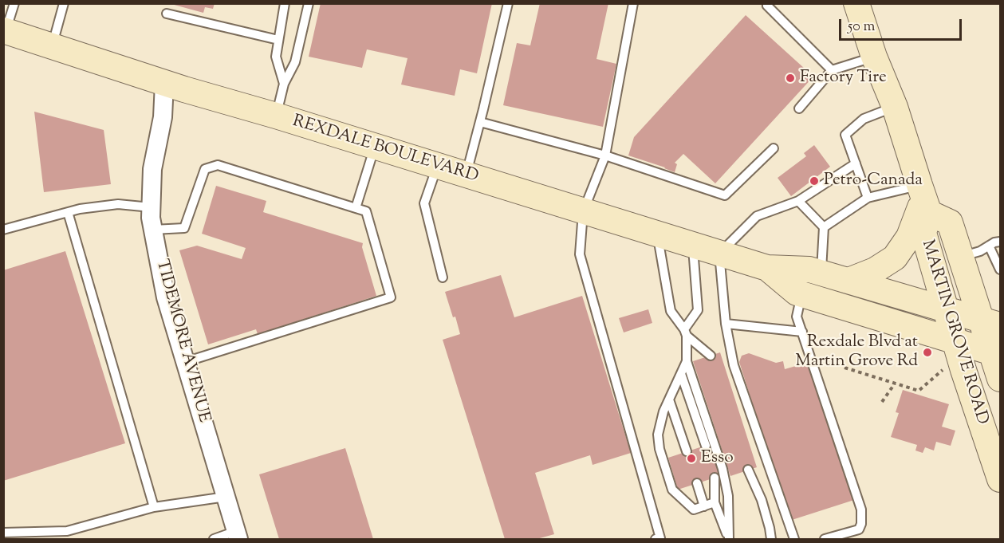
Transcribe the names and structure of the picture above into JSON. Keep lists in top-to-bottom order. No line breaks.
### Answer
{"streets":{"main road":["REXDALE BOULEVARD","MARTIN GROVE ROAD"],"street":["TIDEMORE AVENUE"]},"crossings":[["REXDALE BOULEVARD","MARTIN GROVE ROAD"],["REXDALE BOULEVARD","TIDEMORE AVENUE"]],"places":["Factory Tire","Petro-Canada","Rexdale Blvd at Martin Grove Rd","Esso"],"scale_bar":"50 m"}
